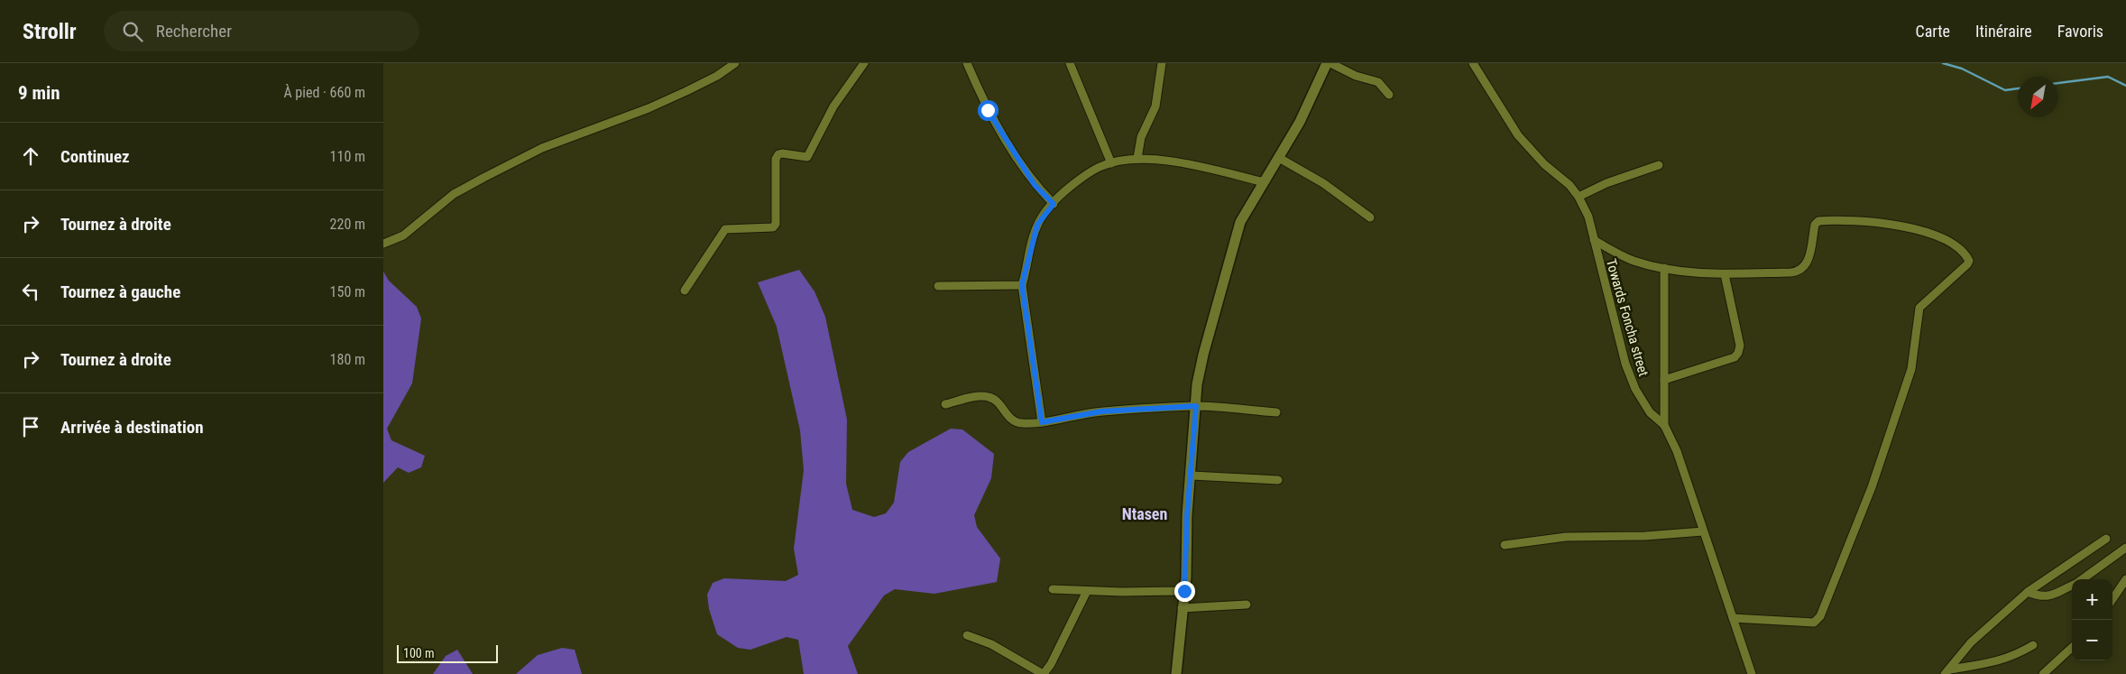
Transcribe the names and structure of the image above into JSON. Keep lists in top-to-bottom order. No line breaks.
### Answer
{"streets":{"street":["Towards Foncha street"]},"districts":["Ntasen"],"scale_bar":"100 m","north":"bottom left","page":{"header":"Strollr","search":"Rechercher","nav":["Carte","Itinéraire","Favoris"],"heading":["9 min","À pied · 660 m"],"list":[["Continuez","110 m"],["Tournez à droite","220 m"],["Tournez à gauche","150 m"],["Tournez à droite","180 m"],"Arrivée à destination"],"map_buttons":["+","−"],"scale":"100 m"}}
